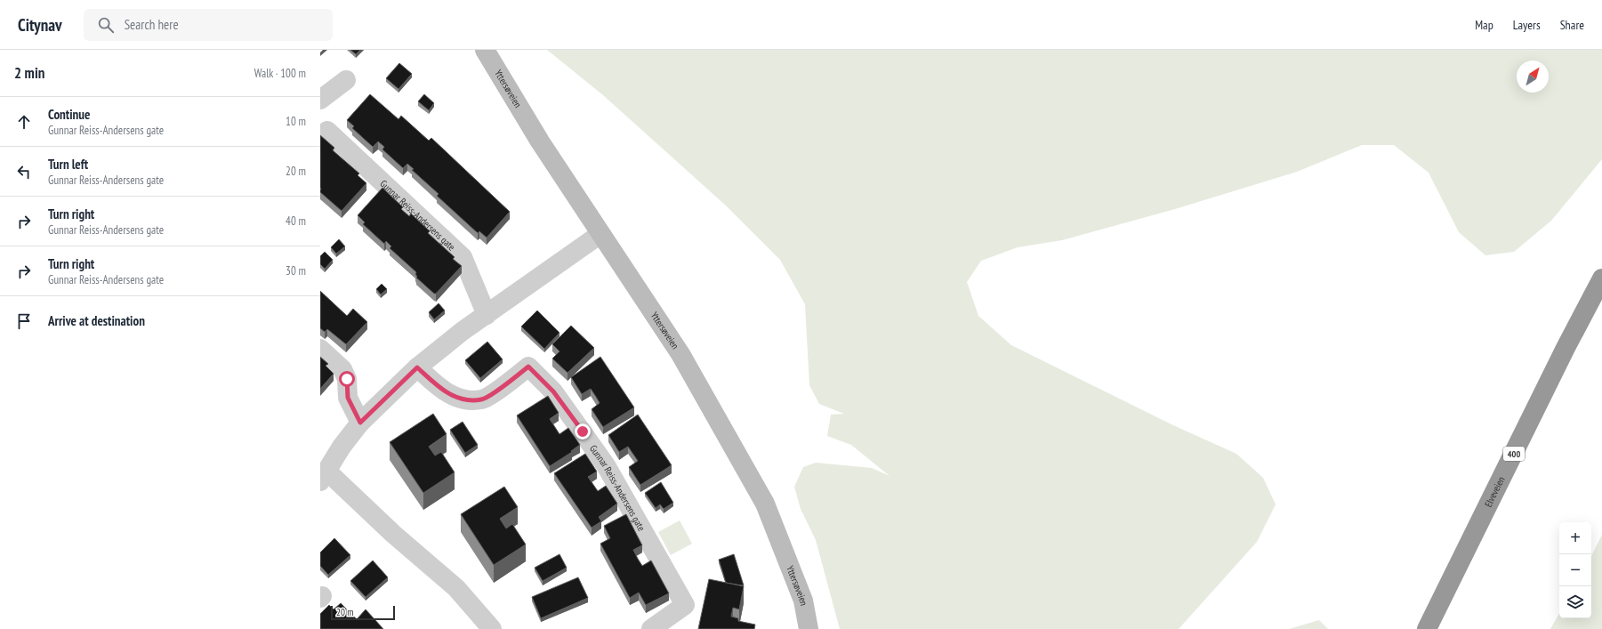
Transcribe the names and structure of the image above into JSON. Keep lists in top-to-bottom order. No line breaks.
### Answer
{"streets":{"highway":["400","Elveveien"],"main road":["Yttersøveien"],"street":["Gunnar Reiss-Andersens gate"]},"scale_bar":"20 m","north":"top right","page":{"header":"Citynav","search":"Search here","nav":["Map","Layers","Share"],"heading":["2 min","Walk · 100 m"],"list":[["Continue","Gunnar Reiss-Andersens gate","10 m"],["Turn left","Gunnar Reiss-Andersens gate","20 m"],["Turn right","Gunnar Reiss-Andersens gate","40 m"],["Turn right","Gunnar Reiss-Andersens gate","30 m"],"Arrive at destination"],"map_buttons":["+","−"],"scale":"20 m"}}
